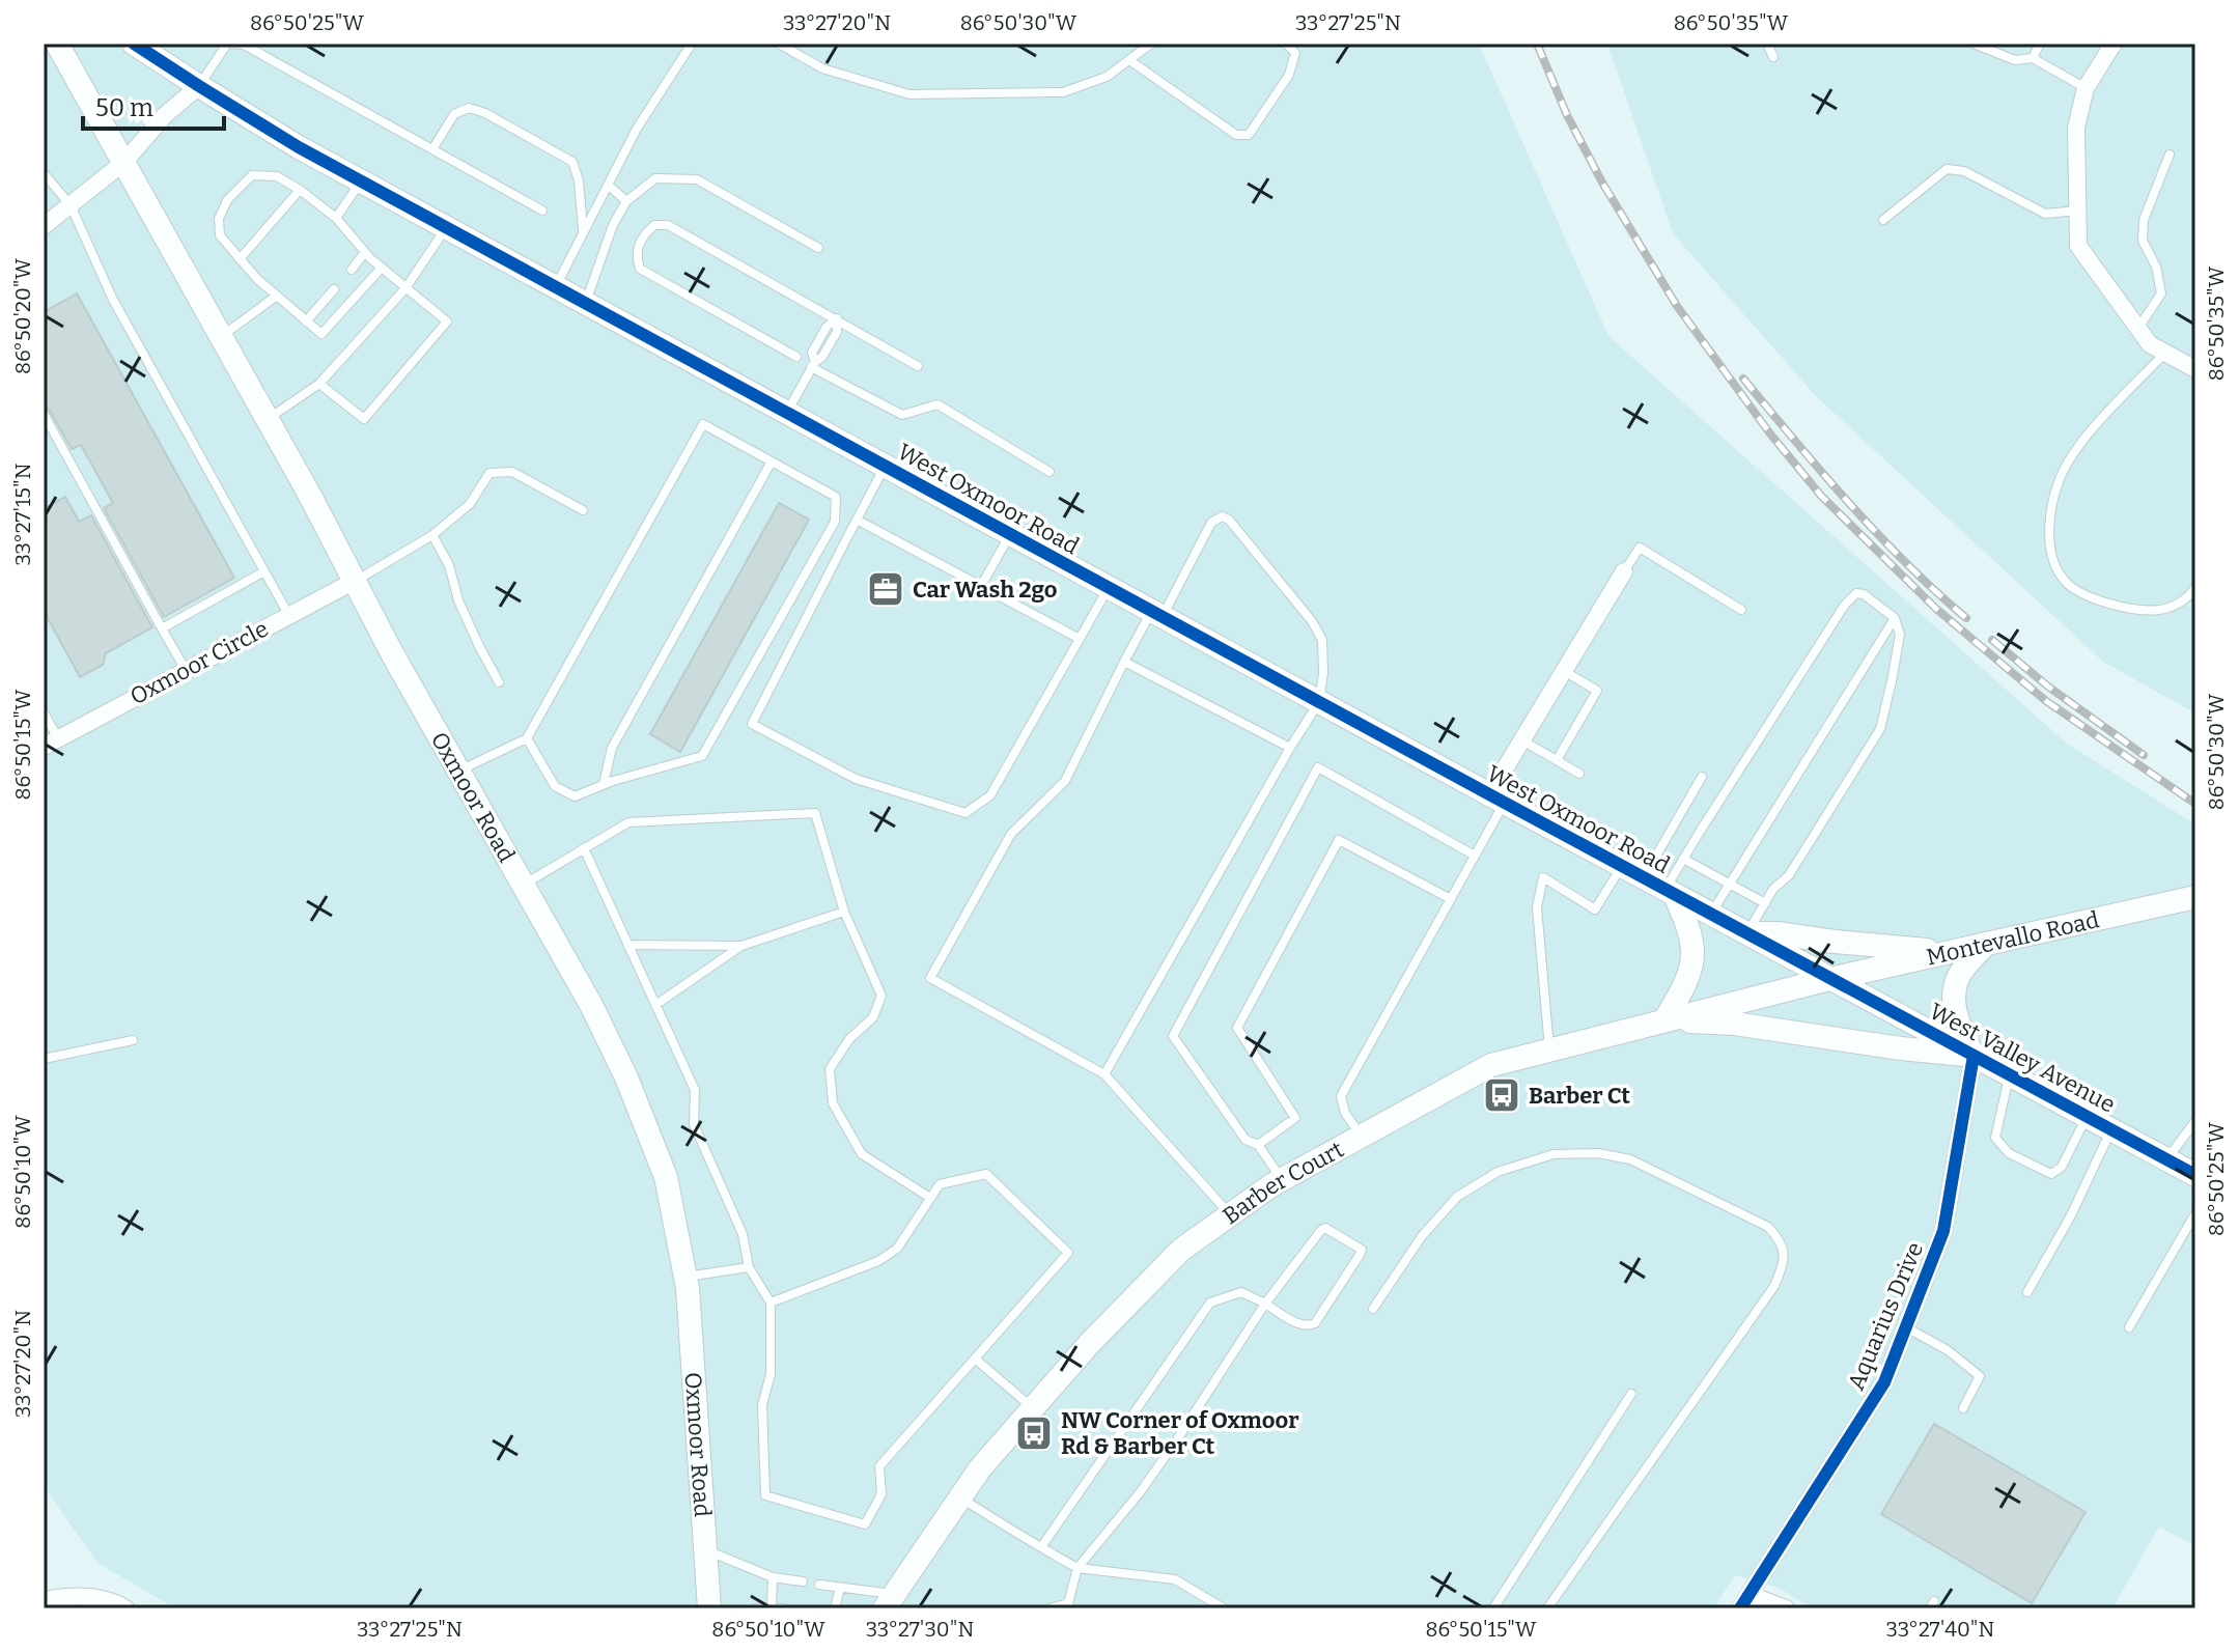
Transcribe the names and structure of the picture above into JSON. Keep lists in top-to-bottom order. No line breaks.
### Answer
{"streets":{"main road":["West Oxmoor Road","Oxmoor Road","Montevallo Road","West Valley Avenue","Barber Court"],"street":["Oxmoor Circle","Aquarius Drive"]},"crossings":[["West Oxmoor Road","Montevallo Road"],["West Oxmoor Road","West Valley Avenue"],["West Oxmoor Road","Barber Court"],["Oxmoor Circle","Oxmoor Road"],["Montevallo Road","West Valley Avenue"],["Montevallo Road","Barber Court"],["West Valley Avenue","Barber Court"],["West Valley Avenue","Aquarius Drive"]],"places":{"office":["Car Wash 2go"],"bus stop":["Barber Ct","NW Corner of Oxmoor Rd & Barber Ct"]},"scale_bar":"50 m","coordinates":["86°50'25\"W","33°27'20\"N","86°50'30\"W","33°27'25\"N","86°50'35\"W","86°50'20\"W","33°27'15\"N","86°50'15\"W","86°50'10\"W","33°27'30\"N","33°27'40\"N"]}
